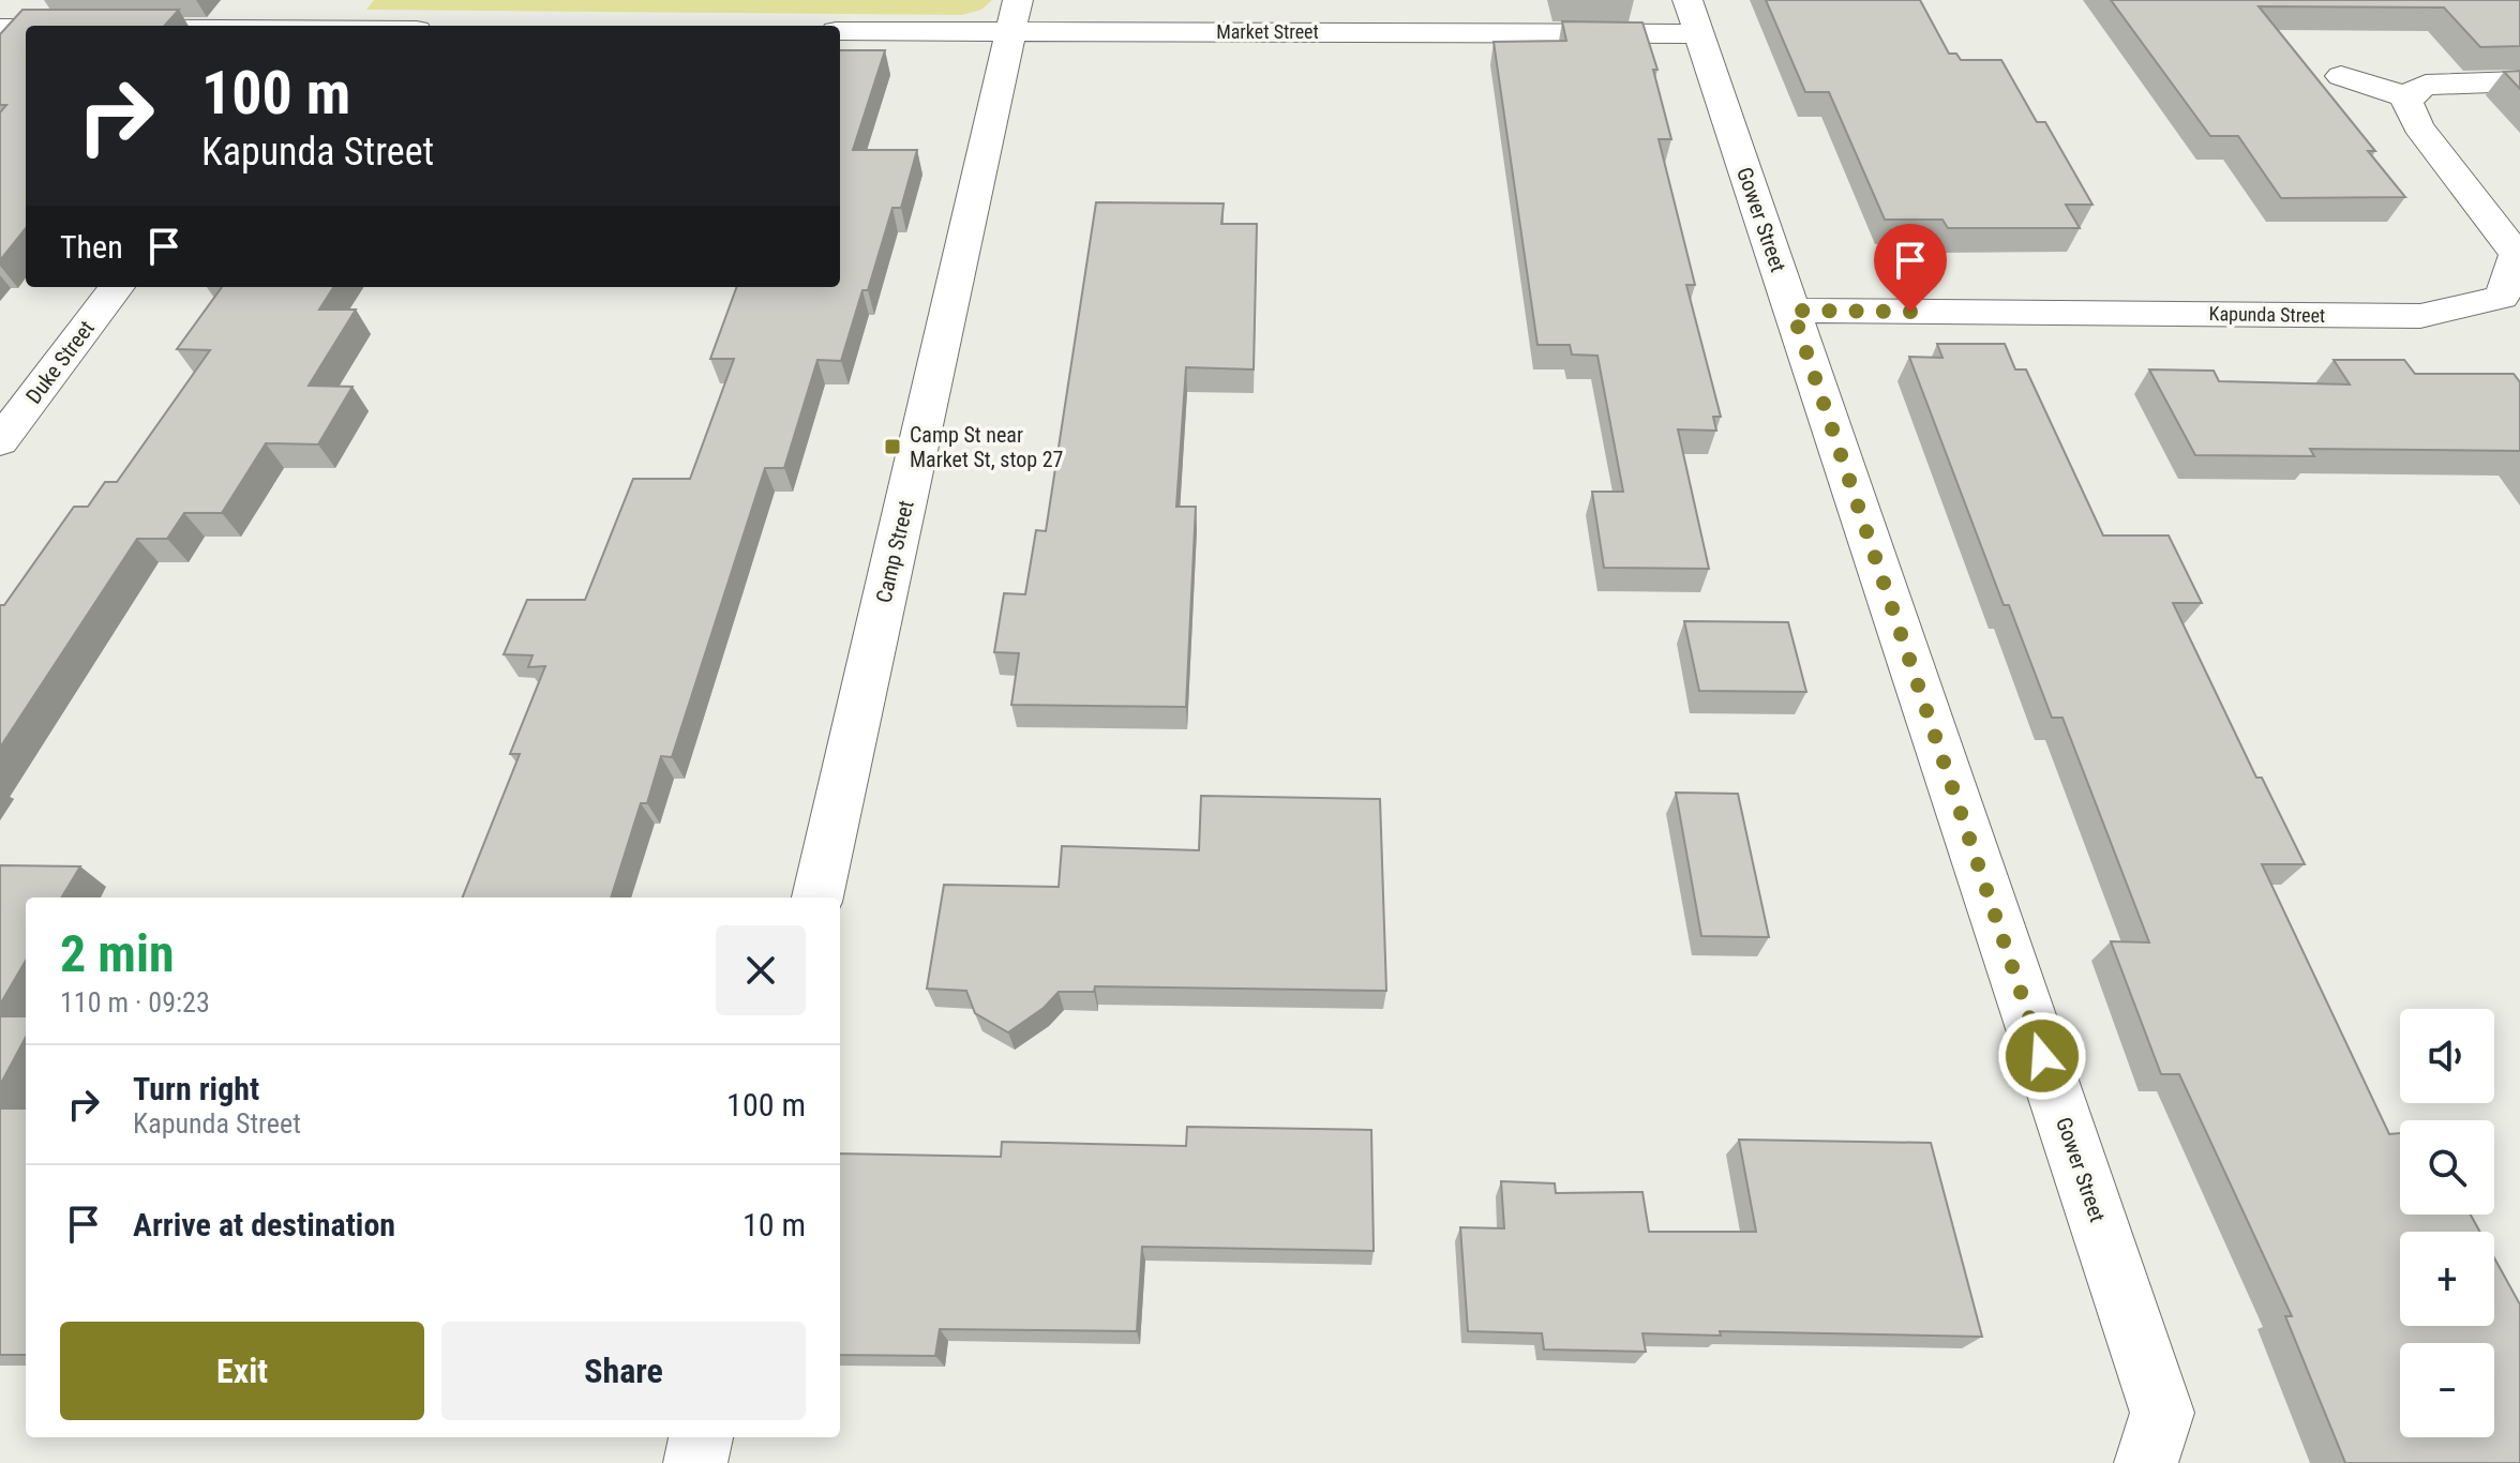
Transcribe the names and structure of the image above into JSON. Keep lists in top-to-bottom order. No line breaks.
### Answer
{"streets":{"street":["Market Street","Gower Street","Kapunda Street","Duke Street","Camp Street"]},"crossings":[["Market Street","Gower Street"],["Market Street","Camp Street"],["Gower Street","Kapunda Street"]],"places":{"transit":["Camp St near Market St, stop 27"]},"page":{"turn":["100 m","Kapunda Street"],"then":"Then","heading":["2 min","110 m · 09:23"],"map_buttons":["+","−"],"list":[{"name":"Turn right","note":"Kapunda Street","value":"100 m"},{"name":"Arrive at destination","value":"10 m"}],"buttons":["Exit","Share"]}}
